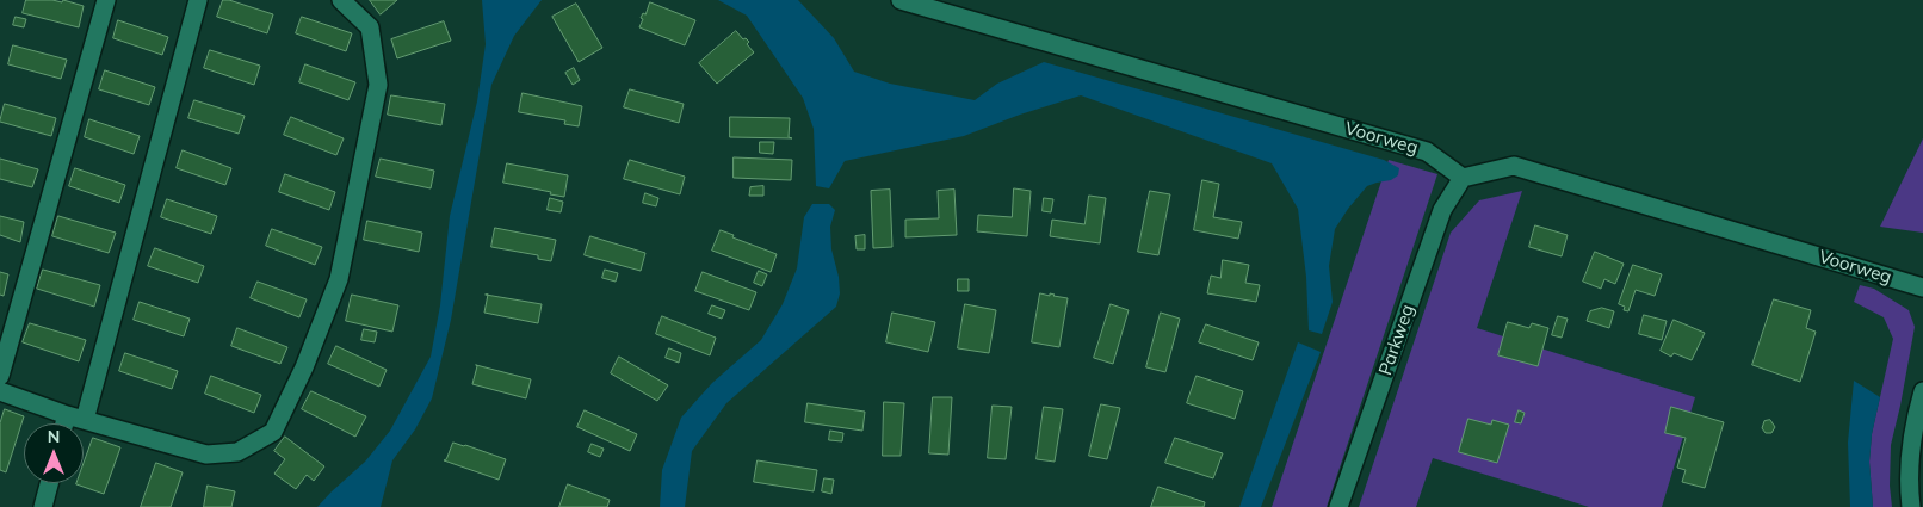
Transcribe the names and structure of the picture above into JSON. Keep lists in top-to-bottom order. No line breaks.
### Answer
{"streets":{"street":["Voorweg","Parkweg"]},"crossings":[["Voorweg","Parkweg"]],"north":"top"}
